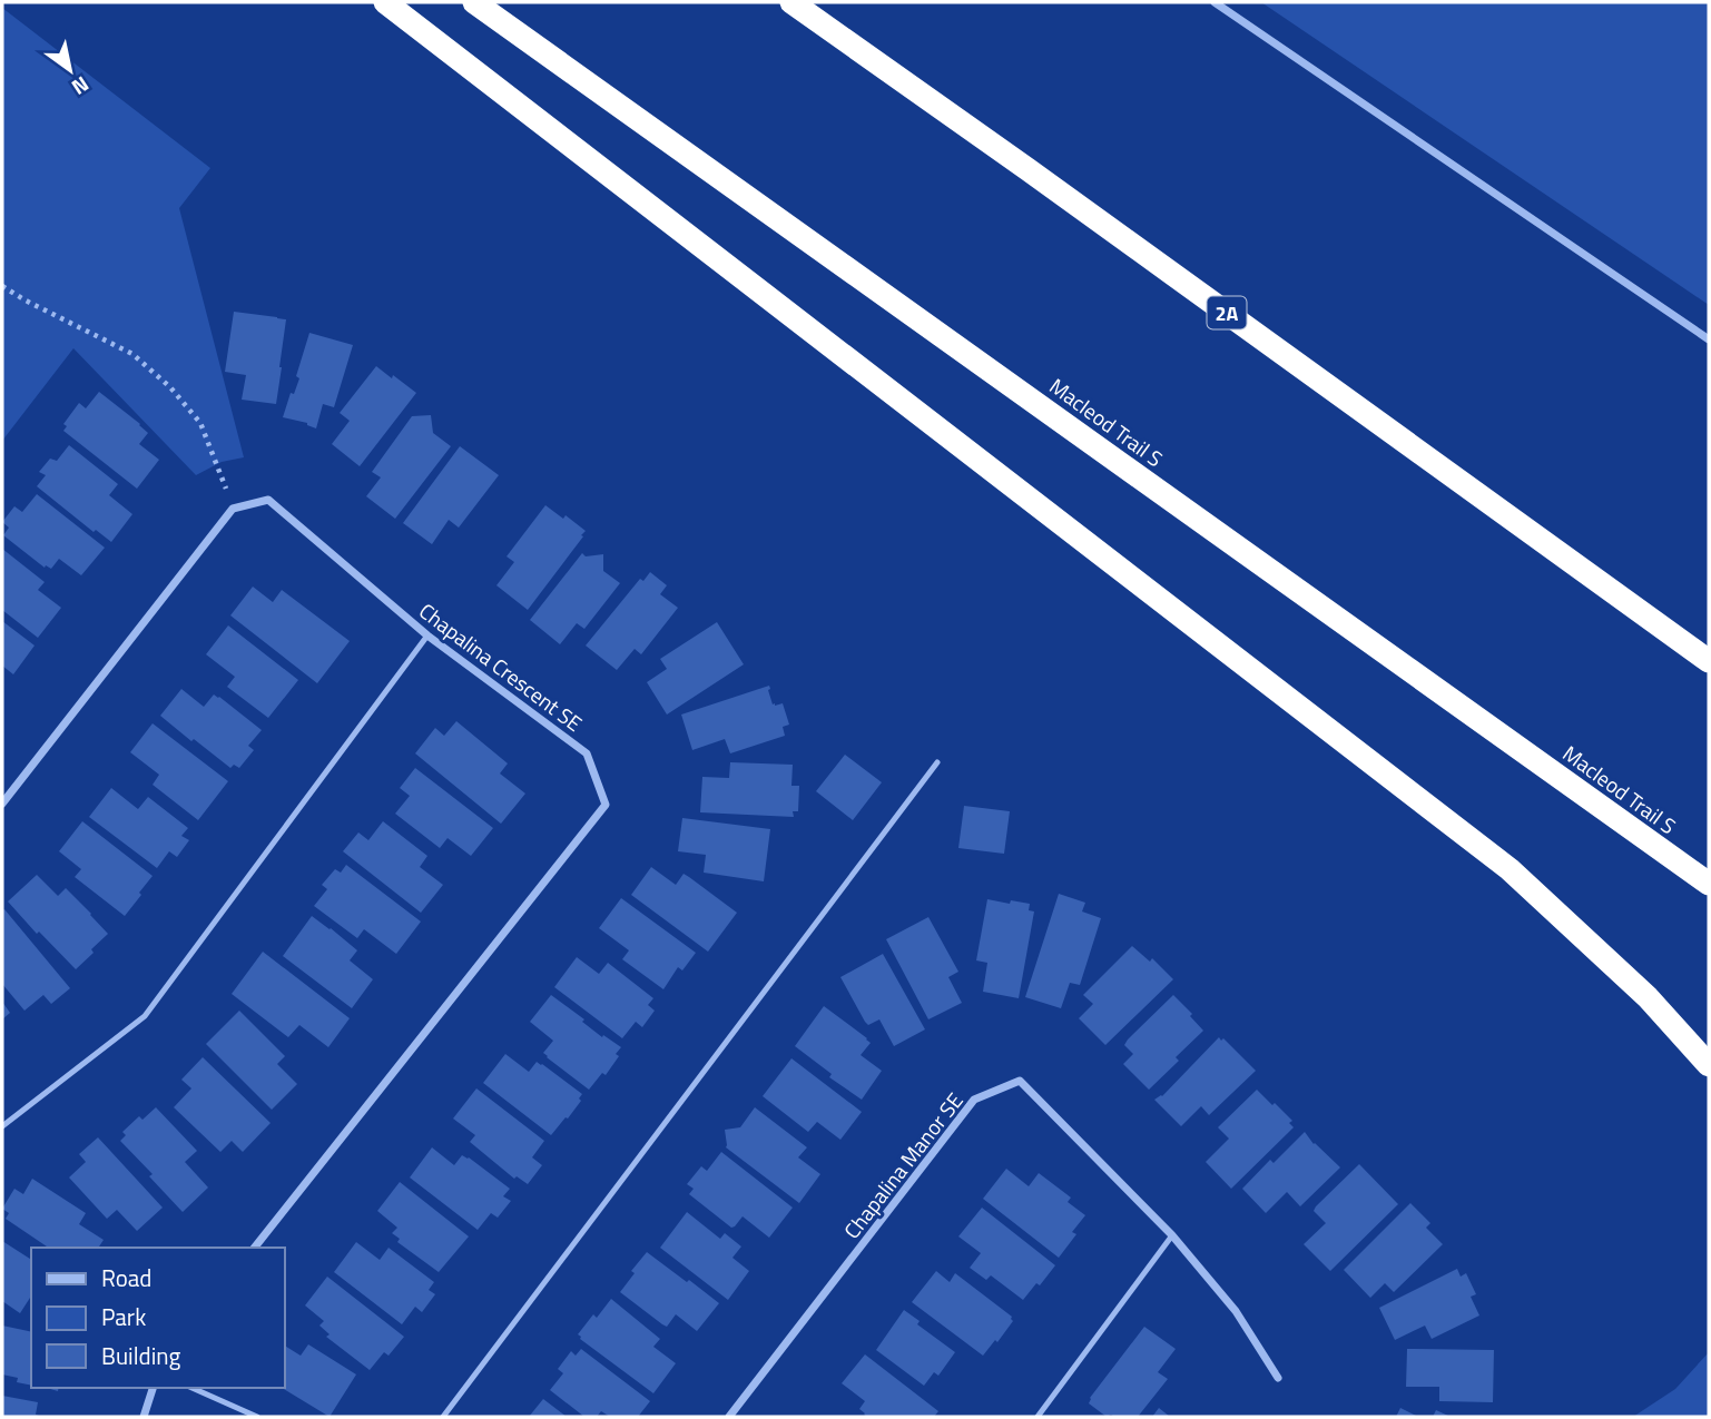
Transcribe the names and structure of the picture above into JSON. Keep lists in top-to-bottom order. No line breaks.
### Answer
{"streets":{"highway":["2A","Macleod Trail S"],"street":["Chapalina Crescent SE","Chapalina Manor SE"]},"legend":["Road","Park","Building"],"north":"bottom right"}
